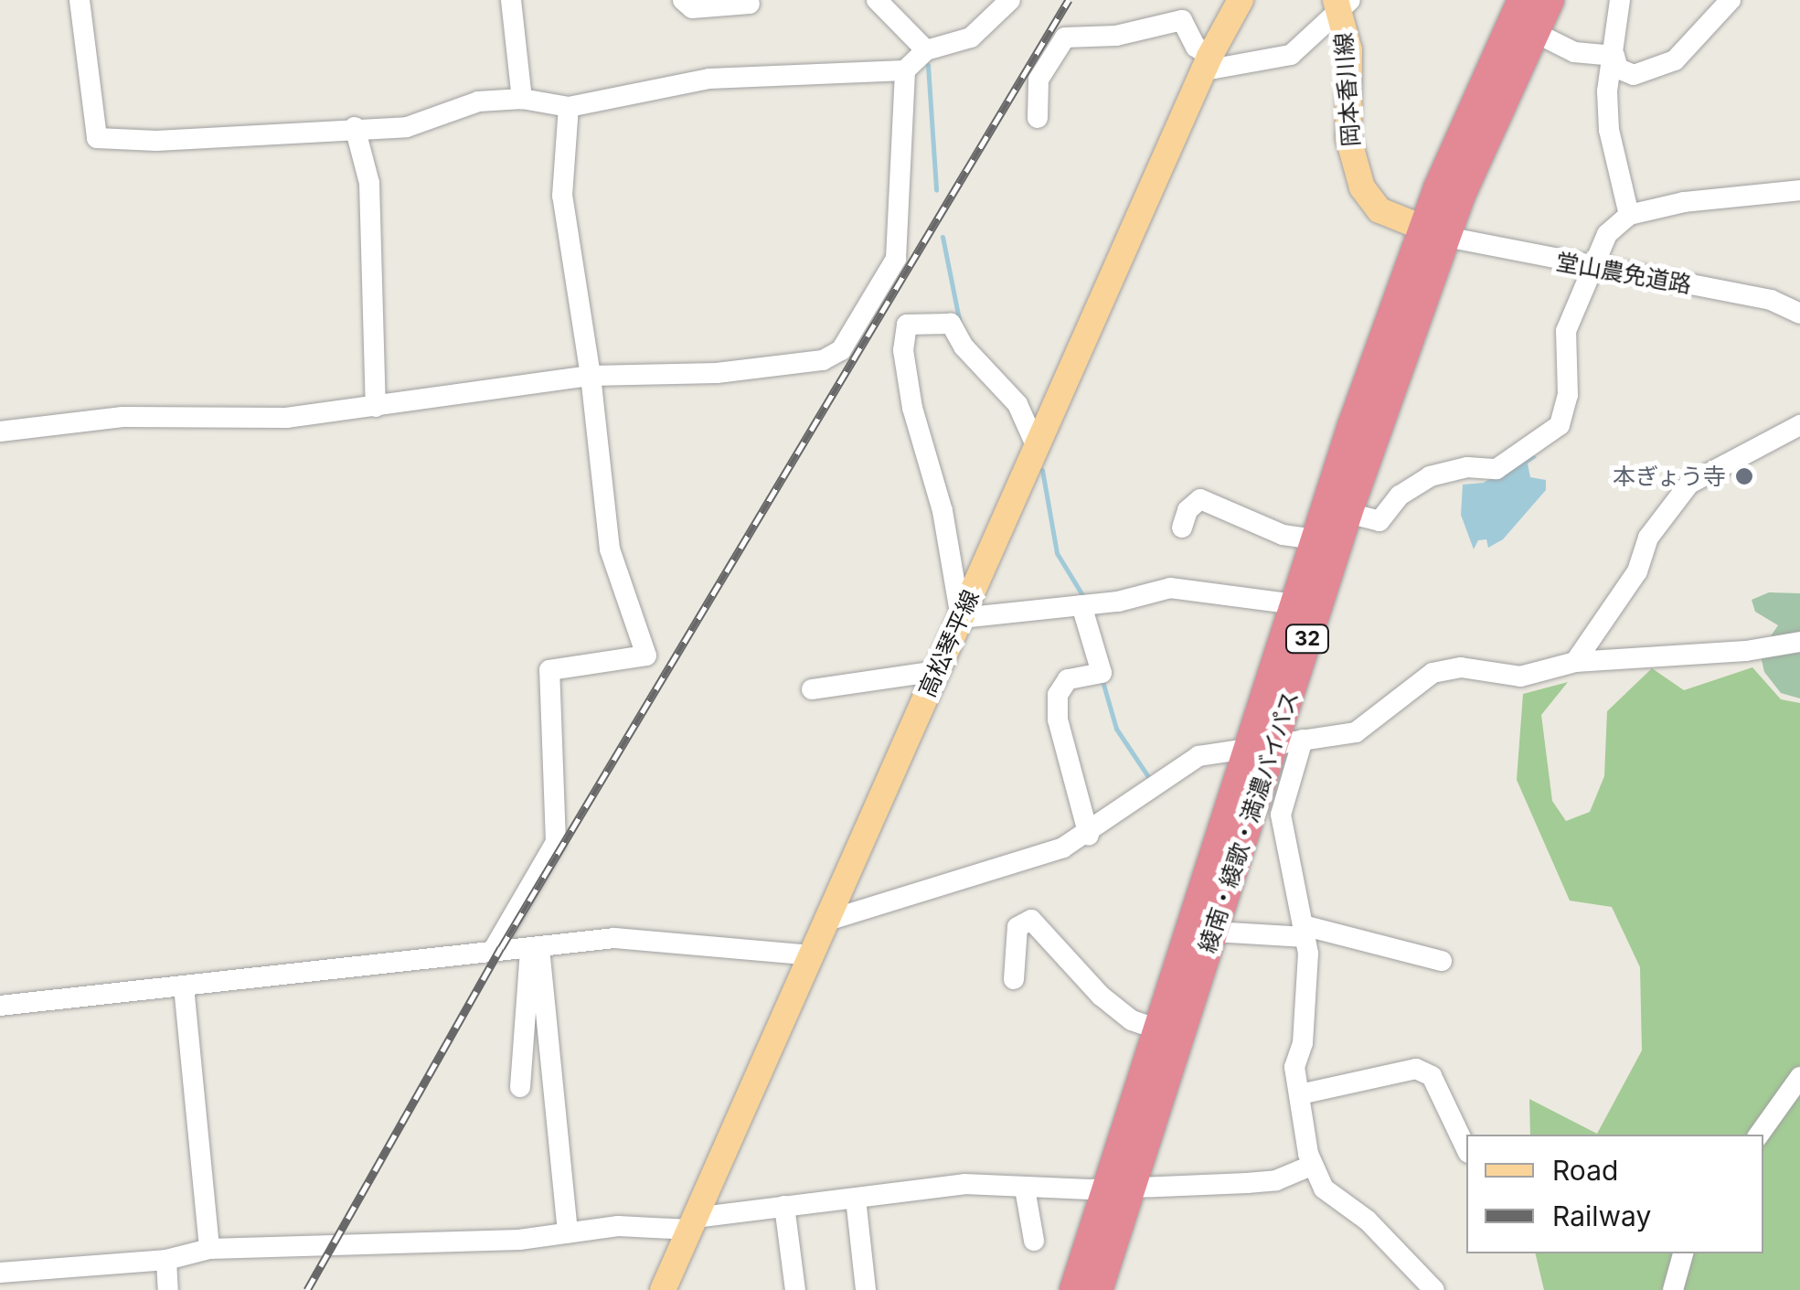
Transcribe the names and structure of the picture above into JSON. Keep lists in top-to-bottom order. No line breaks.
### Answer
{"streets":{"highway":["32","綾南・綾歌・満濃バイパス"],"main road":["岡本香川線","高松琴平線"],"street":["堂山農免道路"]},"crossings":[["岡本香川線","堂山農免道路"],["岡本香川線","綾南・綾歌・満濃バイパス"],["堂山農免道路","綾南・綾歌・満濃バイパス"]],"places":["本ぎょう寺"],"legend":["Road","Railway"]}
